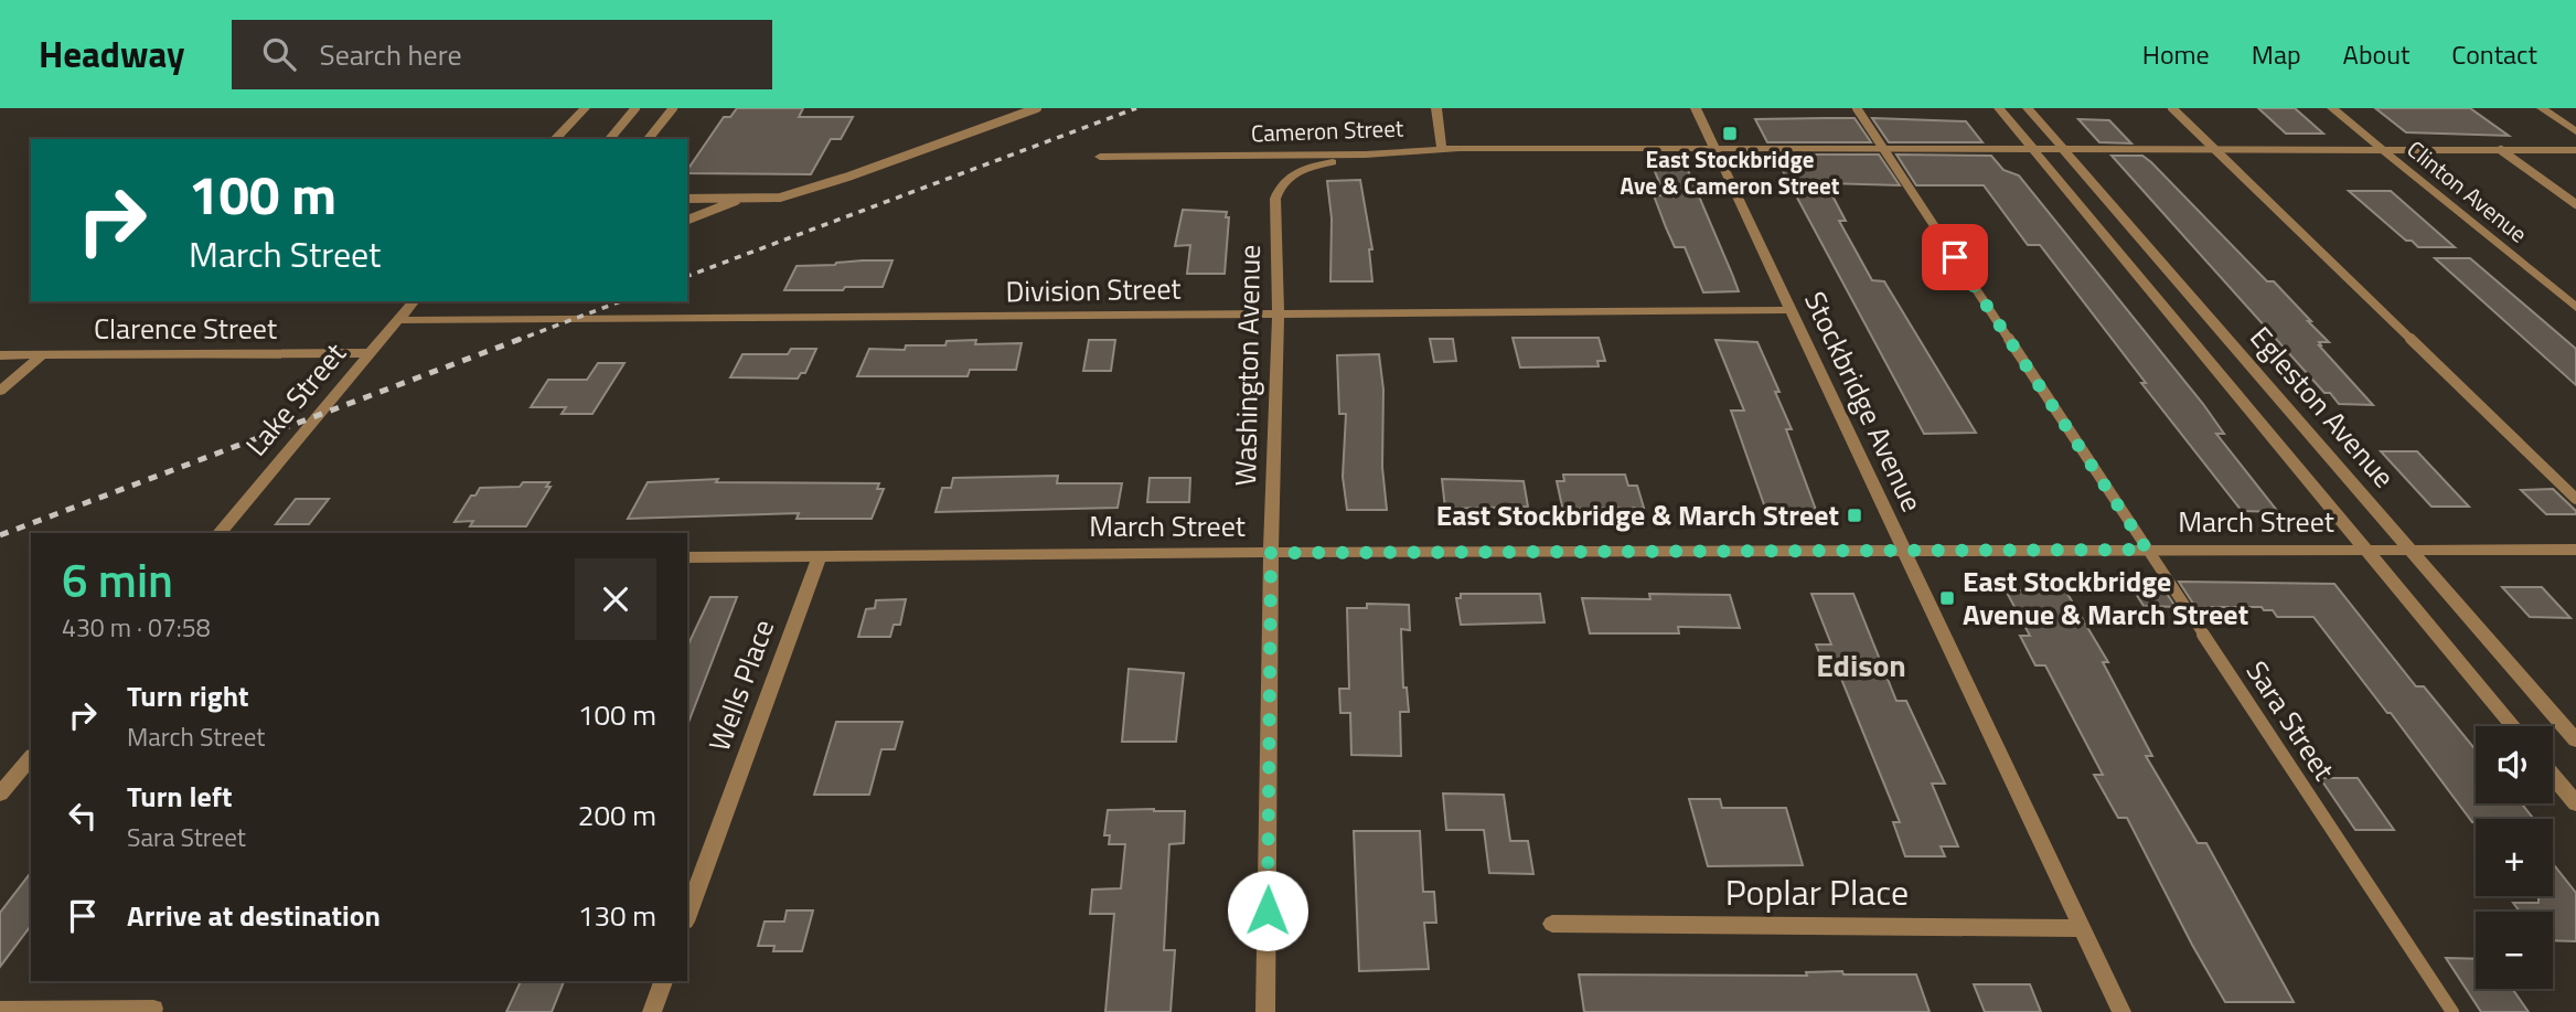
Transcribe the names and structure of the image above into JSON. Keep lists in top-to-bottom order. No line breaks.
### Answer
{"streets":{"street":["Cameron Street","Clinton Avenue","Division Street","Clarence Street","Washington Avenue","Lake Street","Stockbridge Avenue","Egleston Avenue","March Street","Wells Place","Poplar Place"],"lane":["Sara Street"]},"crossings":[["Cameron Street","Clinton Avenue"],["Cameron Street","Washington Avenue"],["Cameron Street","Stockbridge Avenue"],["Cameron Street","Egleston Avenue"],["Cameron Street","Sara Street"],["Division Street","Washington Avenue"],["Division Street","Lake Street"],["Division Street","Stockbridge Avenue"],["Clarence Street","Lake Street"],["Washington Avenue","March Street"],["Stockbridge Avenue","March Street"],["Stockbridge Avenue","Poplar Place"],["Egleston Avenue","March Street"],["March Street","Wells Place"],["March Street","Sara Street"]],"districts":["Edison"],"places":{"transit":["East Stockbridge Ave & Cameron Street","East Stockbridge & March Street","East Stockbridge Avenue & March Street"]},"page":{"header":"Headway","search":"Search here","nav":["Home","Map","About","Contact"],"turn":["100 m","March Street"],"heading":["6 min","430 m · 07:58"],"list":[{"name":"Turn right","note":"March Street","value":"100 m"},{"name":"Turn left","note":"Sara Street","value":"200 m"},{"name":"Arrive at destination","value":"130 m"}],"map_buttons":["+","−"]}}
